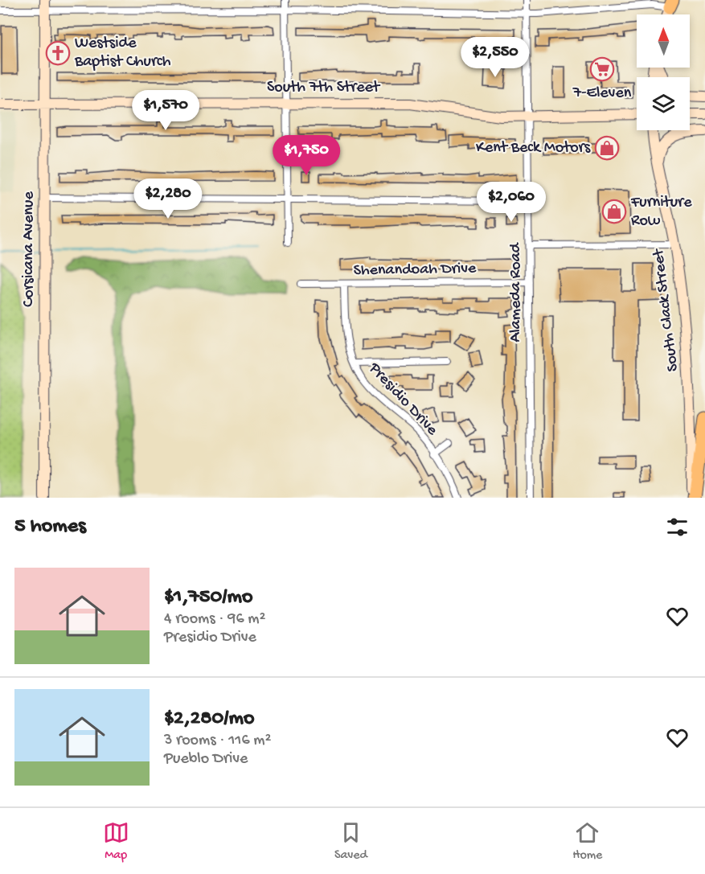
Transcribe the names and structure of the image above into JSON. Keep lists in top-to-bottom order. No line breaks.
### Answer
{"streets":{"main road":["South 7th Street","Corsicana Avenue","South Clack Street"],"street":["Shenandoah Drive","Alameda Road","Presidio Drive"]},"crossings":[["South 7th Street","Corsicana Avenue"],["South 7th Street","Alameda Road"],["Shenandoah Drive","Alameda Road"],["Shenandoah Drive","Presidio Drive"]],"places":{"church":["Westside Baptist Church"],"supermarket":["7-Eleven"],"shop":["Kent Beck Motors","Furniture Row"]},"north":"top","page":{"price":["$2,550","$1,570","$1,750","$2,280","$2,060"],"heading":"5 homes","list":[{"name":"$1,750/mo","note":"4 rooms · 96 m² · Presidio Drive"},{"name":"$2,280/mo","note":"3 rooms · 116 m² · Pueblo Drive"}],"tabs":["Map","Saved","Home"]}}
